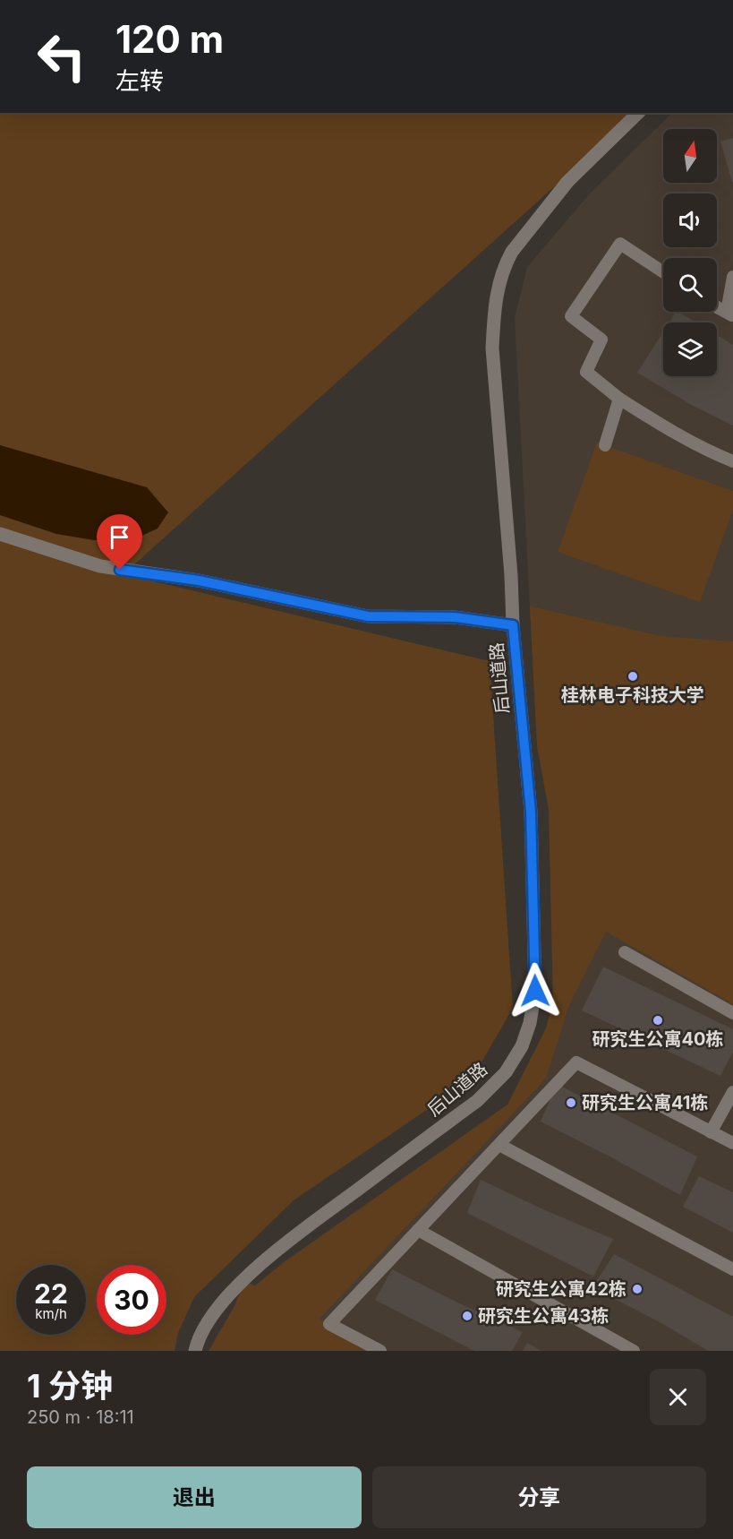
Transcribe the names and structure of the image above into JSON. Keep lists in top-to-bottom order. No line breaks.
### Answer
{"streets":{"street":["后山道路"]},"places":["桂林电子科技大学","研究生公寓40栋","研究生公寓41栋","研究生公寓42栋","研究生公寓43栋"],"north":"top","page":{"turn":["120 m","左转"],"speed":"22 km/h","limit":"30","heading":["1 分钟","250 m · 18:11"],"buttons":["退出","分享"]}}
